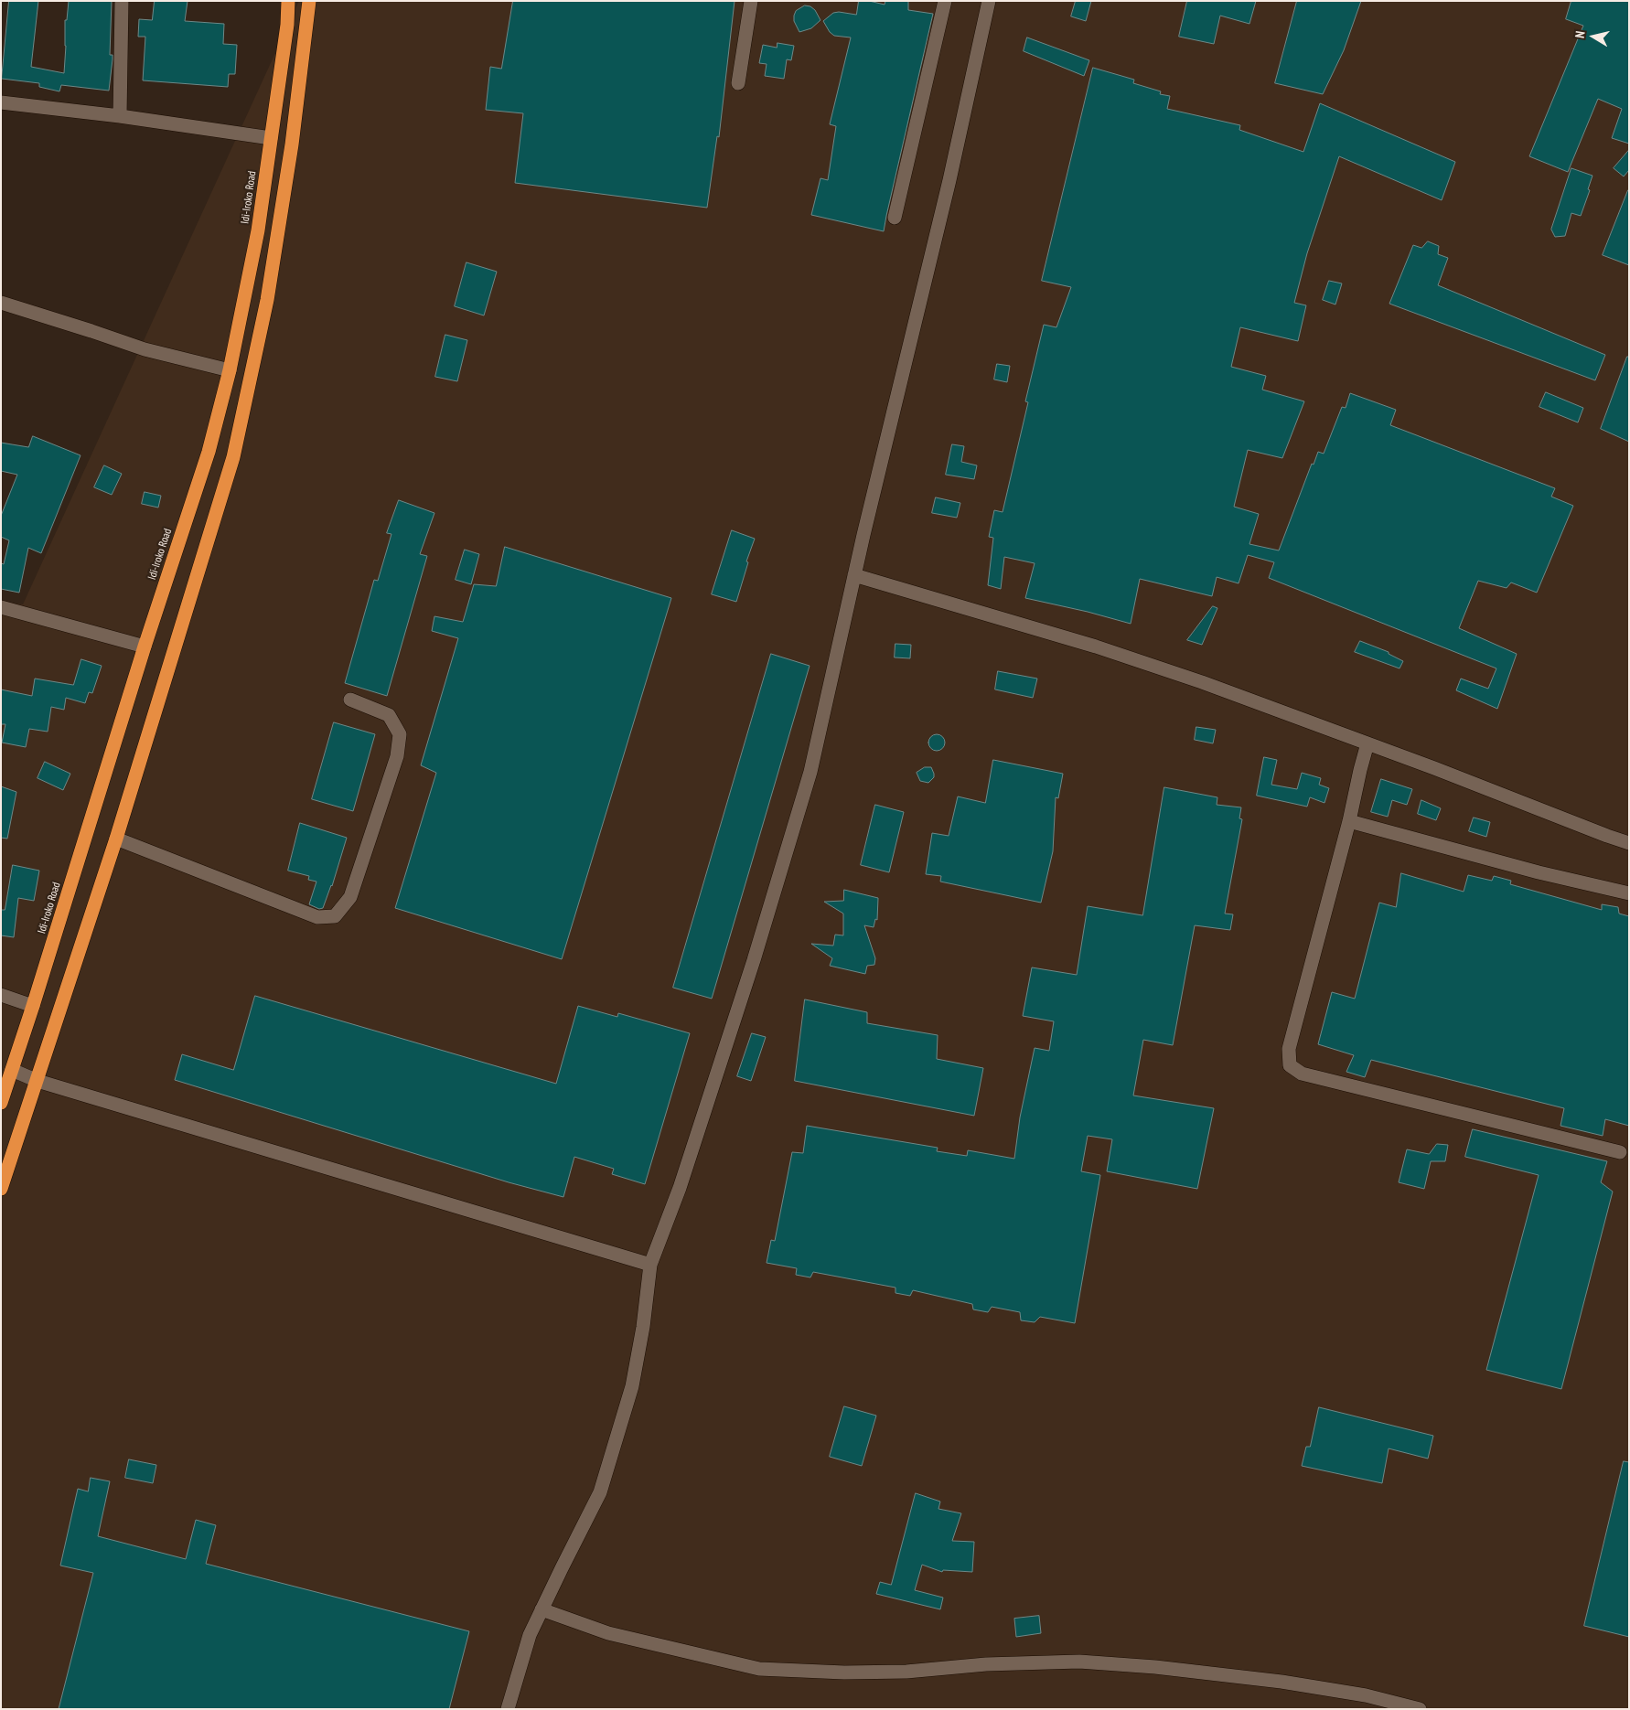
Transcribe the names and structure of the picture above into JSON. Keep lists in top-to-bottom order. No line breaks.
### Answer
{"streets":{"highway":["Idi-Iroko Road"]},"north":"left"}
